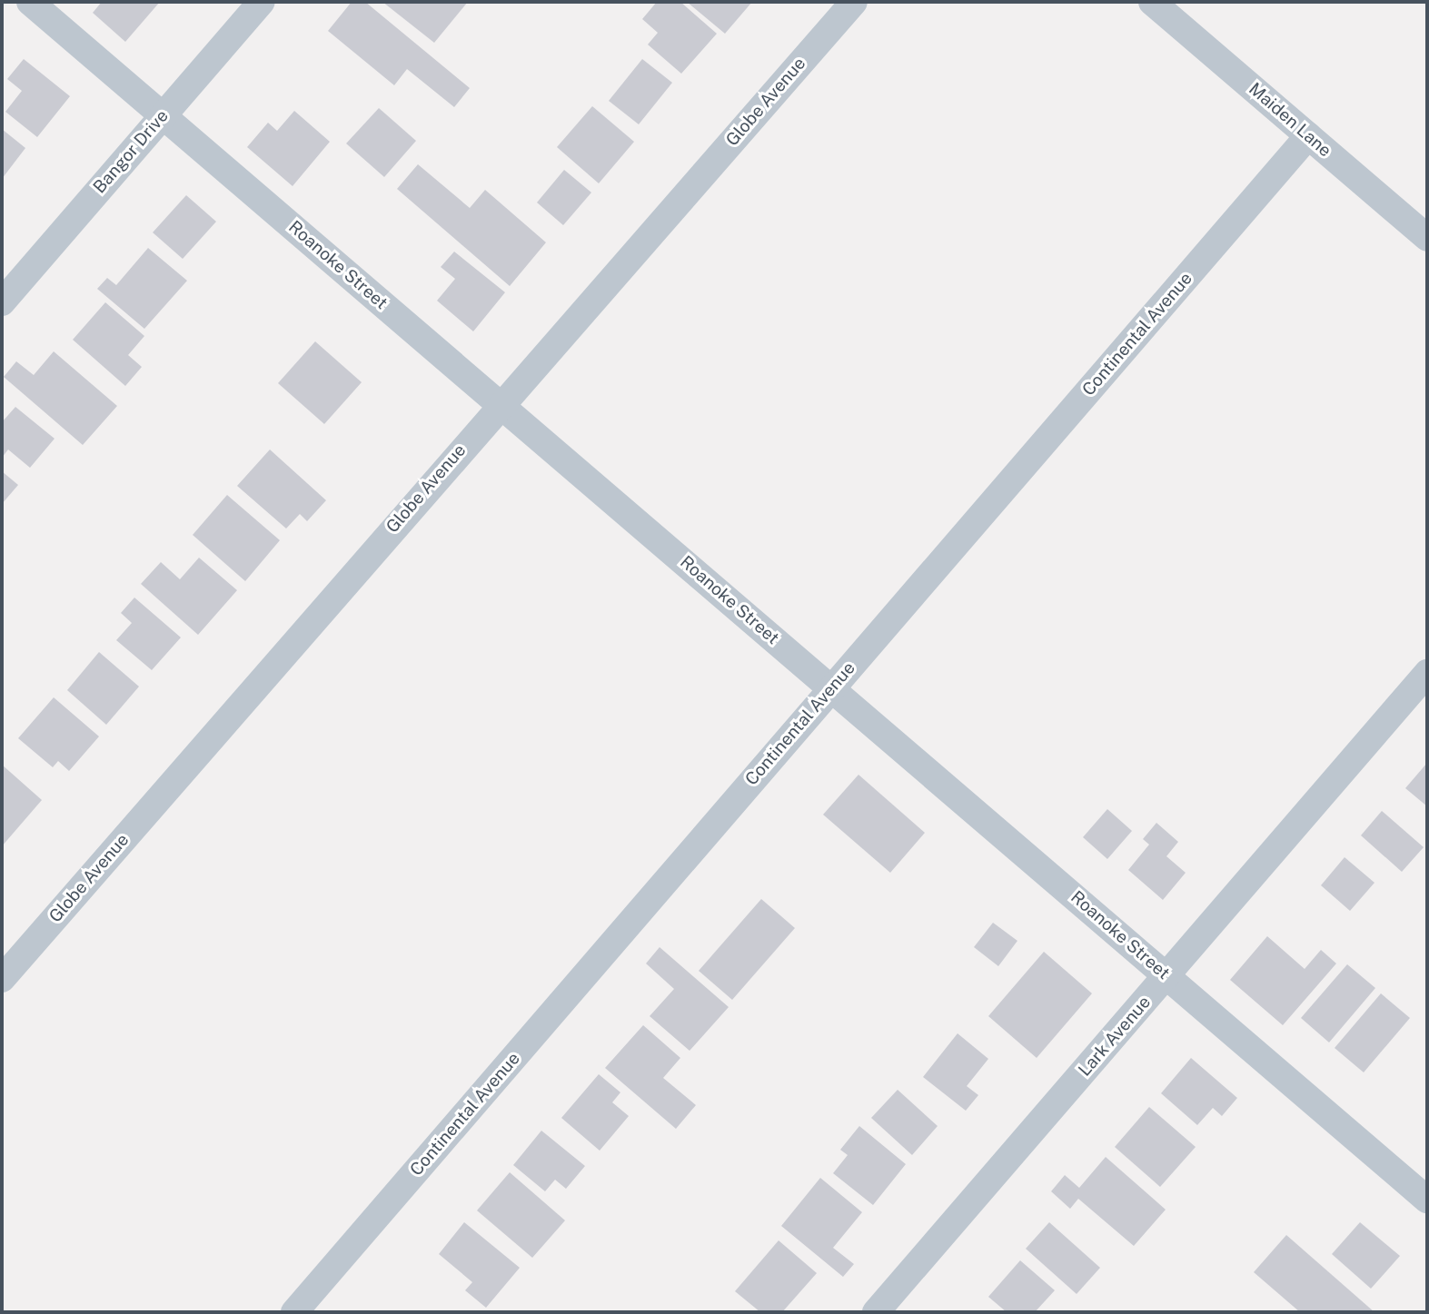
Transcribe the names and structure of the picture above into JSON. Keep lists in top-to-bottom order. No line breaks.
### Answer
{"streets":{"street":["Globe Avenue","Maiden Lane","Bangor Drive","Roanoke Street","Continental Avenue","Lark Avenue"]},"crossings":[["Globe Avenue","Roanoke Street"],["Maiden Lane","Continental Avenue"],["Bangor Drive","Roanoke Street"],["Roanoke Street","Continental Avenue"],["Roanoke Street","Lark Avenue"]]}
